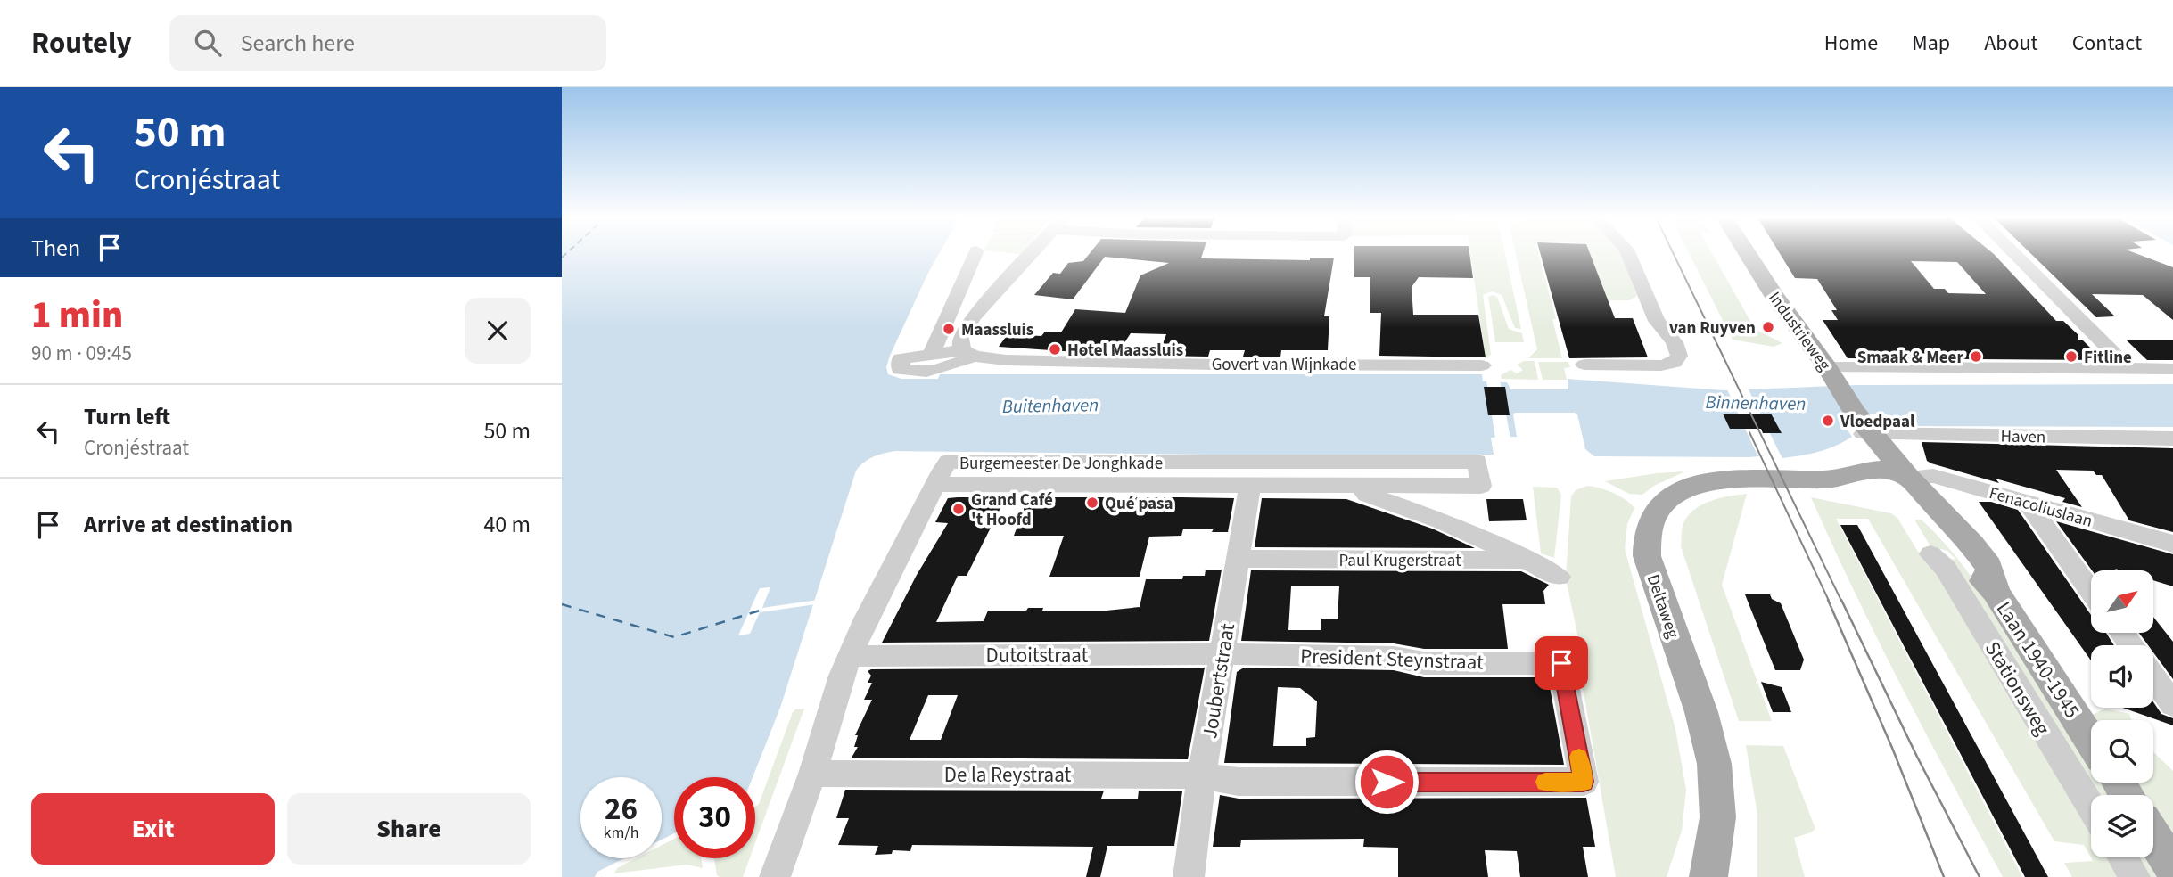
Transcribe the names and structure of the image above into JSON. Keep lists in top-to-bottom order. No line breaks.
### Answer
{"streets":{"main road":["Industrieweg","Deltaweg","Laan 1940-1945"],"street":["Govert van Wijnkade","Haven","Burgemeester De Jonghkade","Fenacoliuslaan","Paul Krugerstraat","Dutoitstraat","President Steynstraat","Joubertstraat","Stationsweg","De la Reystraat"]},"crossings":[["Industrieweg","Haven"],["Industrieweg","Fenacoliuslaan"],["Industrieweg","Deltaweg"],["Industrieweg","Laan 1940-1945"],["Burgemeester De Jonghkade","Joubertstraat"],["Fenacoliuslaan","Deltaweg"],["Fenacoliuslaan","Laan 1940-1945"],["Paul Krugerstraat","Joubertstraat"],["Deltaweg","Laan 1940-1945"],["Dutoitstraat","President Steynstraat"],["Dutoitstraat","Joubertstraat"],["President Steynstraat","Joubertstraat"],["President Steynstraat","De la Reystraat"],["Joubertstraat","De la Reystraat"]],"water":["Binnenhaven","Buitenhaven"],"places":["van Ruyven","Maassluis","Hotel Maassluis","Smaak & Meer","Fitline","Vloedpaal","Qué pasa","Grand Café 't Hoofd"],"north":"top right","page":{"header":"Routely","search":"Search here","nav":["Home","Map","About","Contact"],"turn":["50 m","Cronjéstraat"],"then":"Then","heading":["1 min","90 m · 09:45"],"list":[{"name":"Turn left","note":"Cronjéstraat","value":"50 m"},{"name":"Arrive at destination","value":"40 m"}],"speed":"26 km/h","limit":"30","buttons":["Exit","Share"]}}
